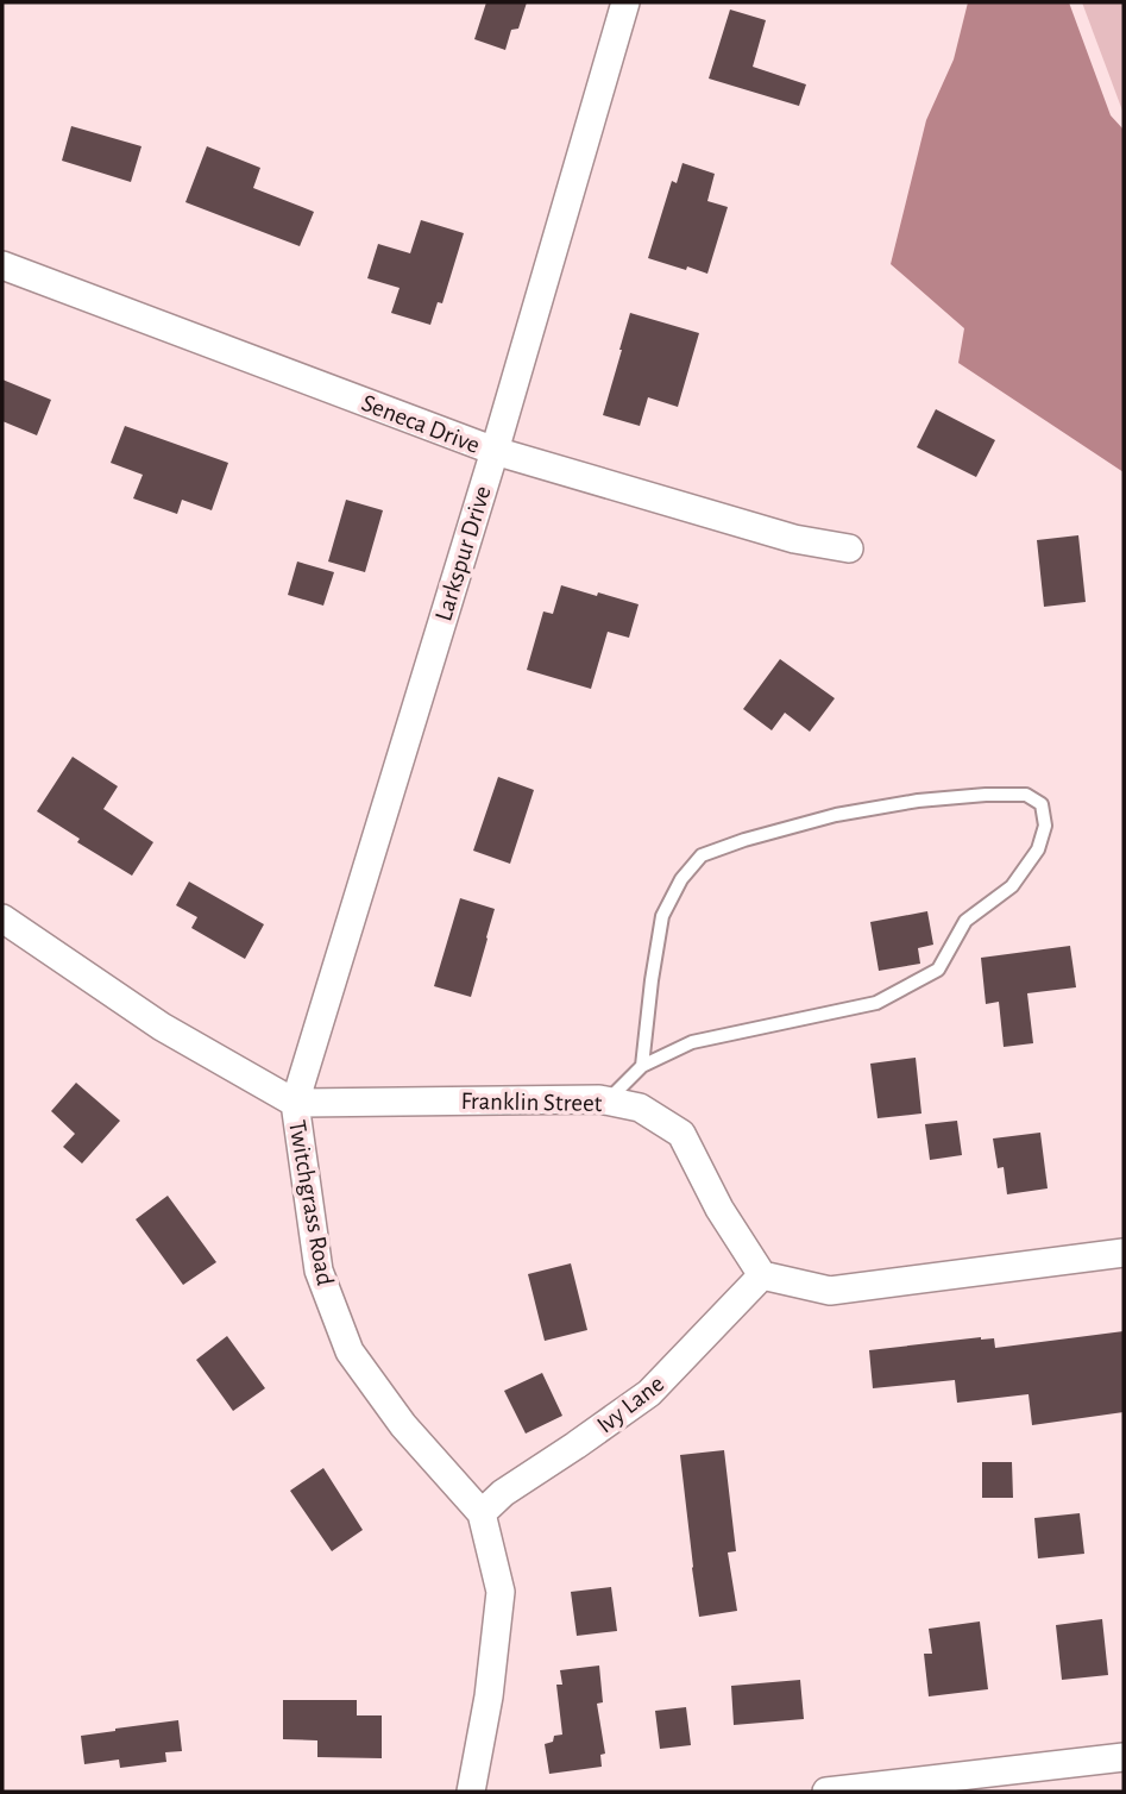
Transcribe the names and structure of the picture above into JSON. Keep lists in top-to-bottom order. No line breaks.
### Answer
{"streets":{"street":["Seneca Drive","Larkspur Drive","Franklin Street","Twitchgrass Road","Ivy Lane"]},"crossings":[["Seneca Drive","Larkspur Drive"],["Larkspur Drive","Franklin Street"],["Larkspur Drive","Twitchgrass Road"],["Franklin Street","Twitchgrass Road"],["Franklin Street","Ivy Lane"],["Twitchgrass Road","Ivy Lane"]]}
